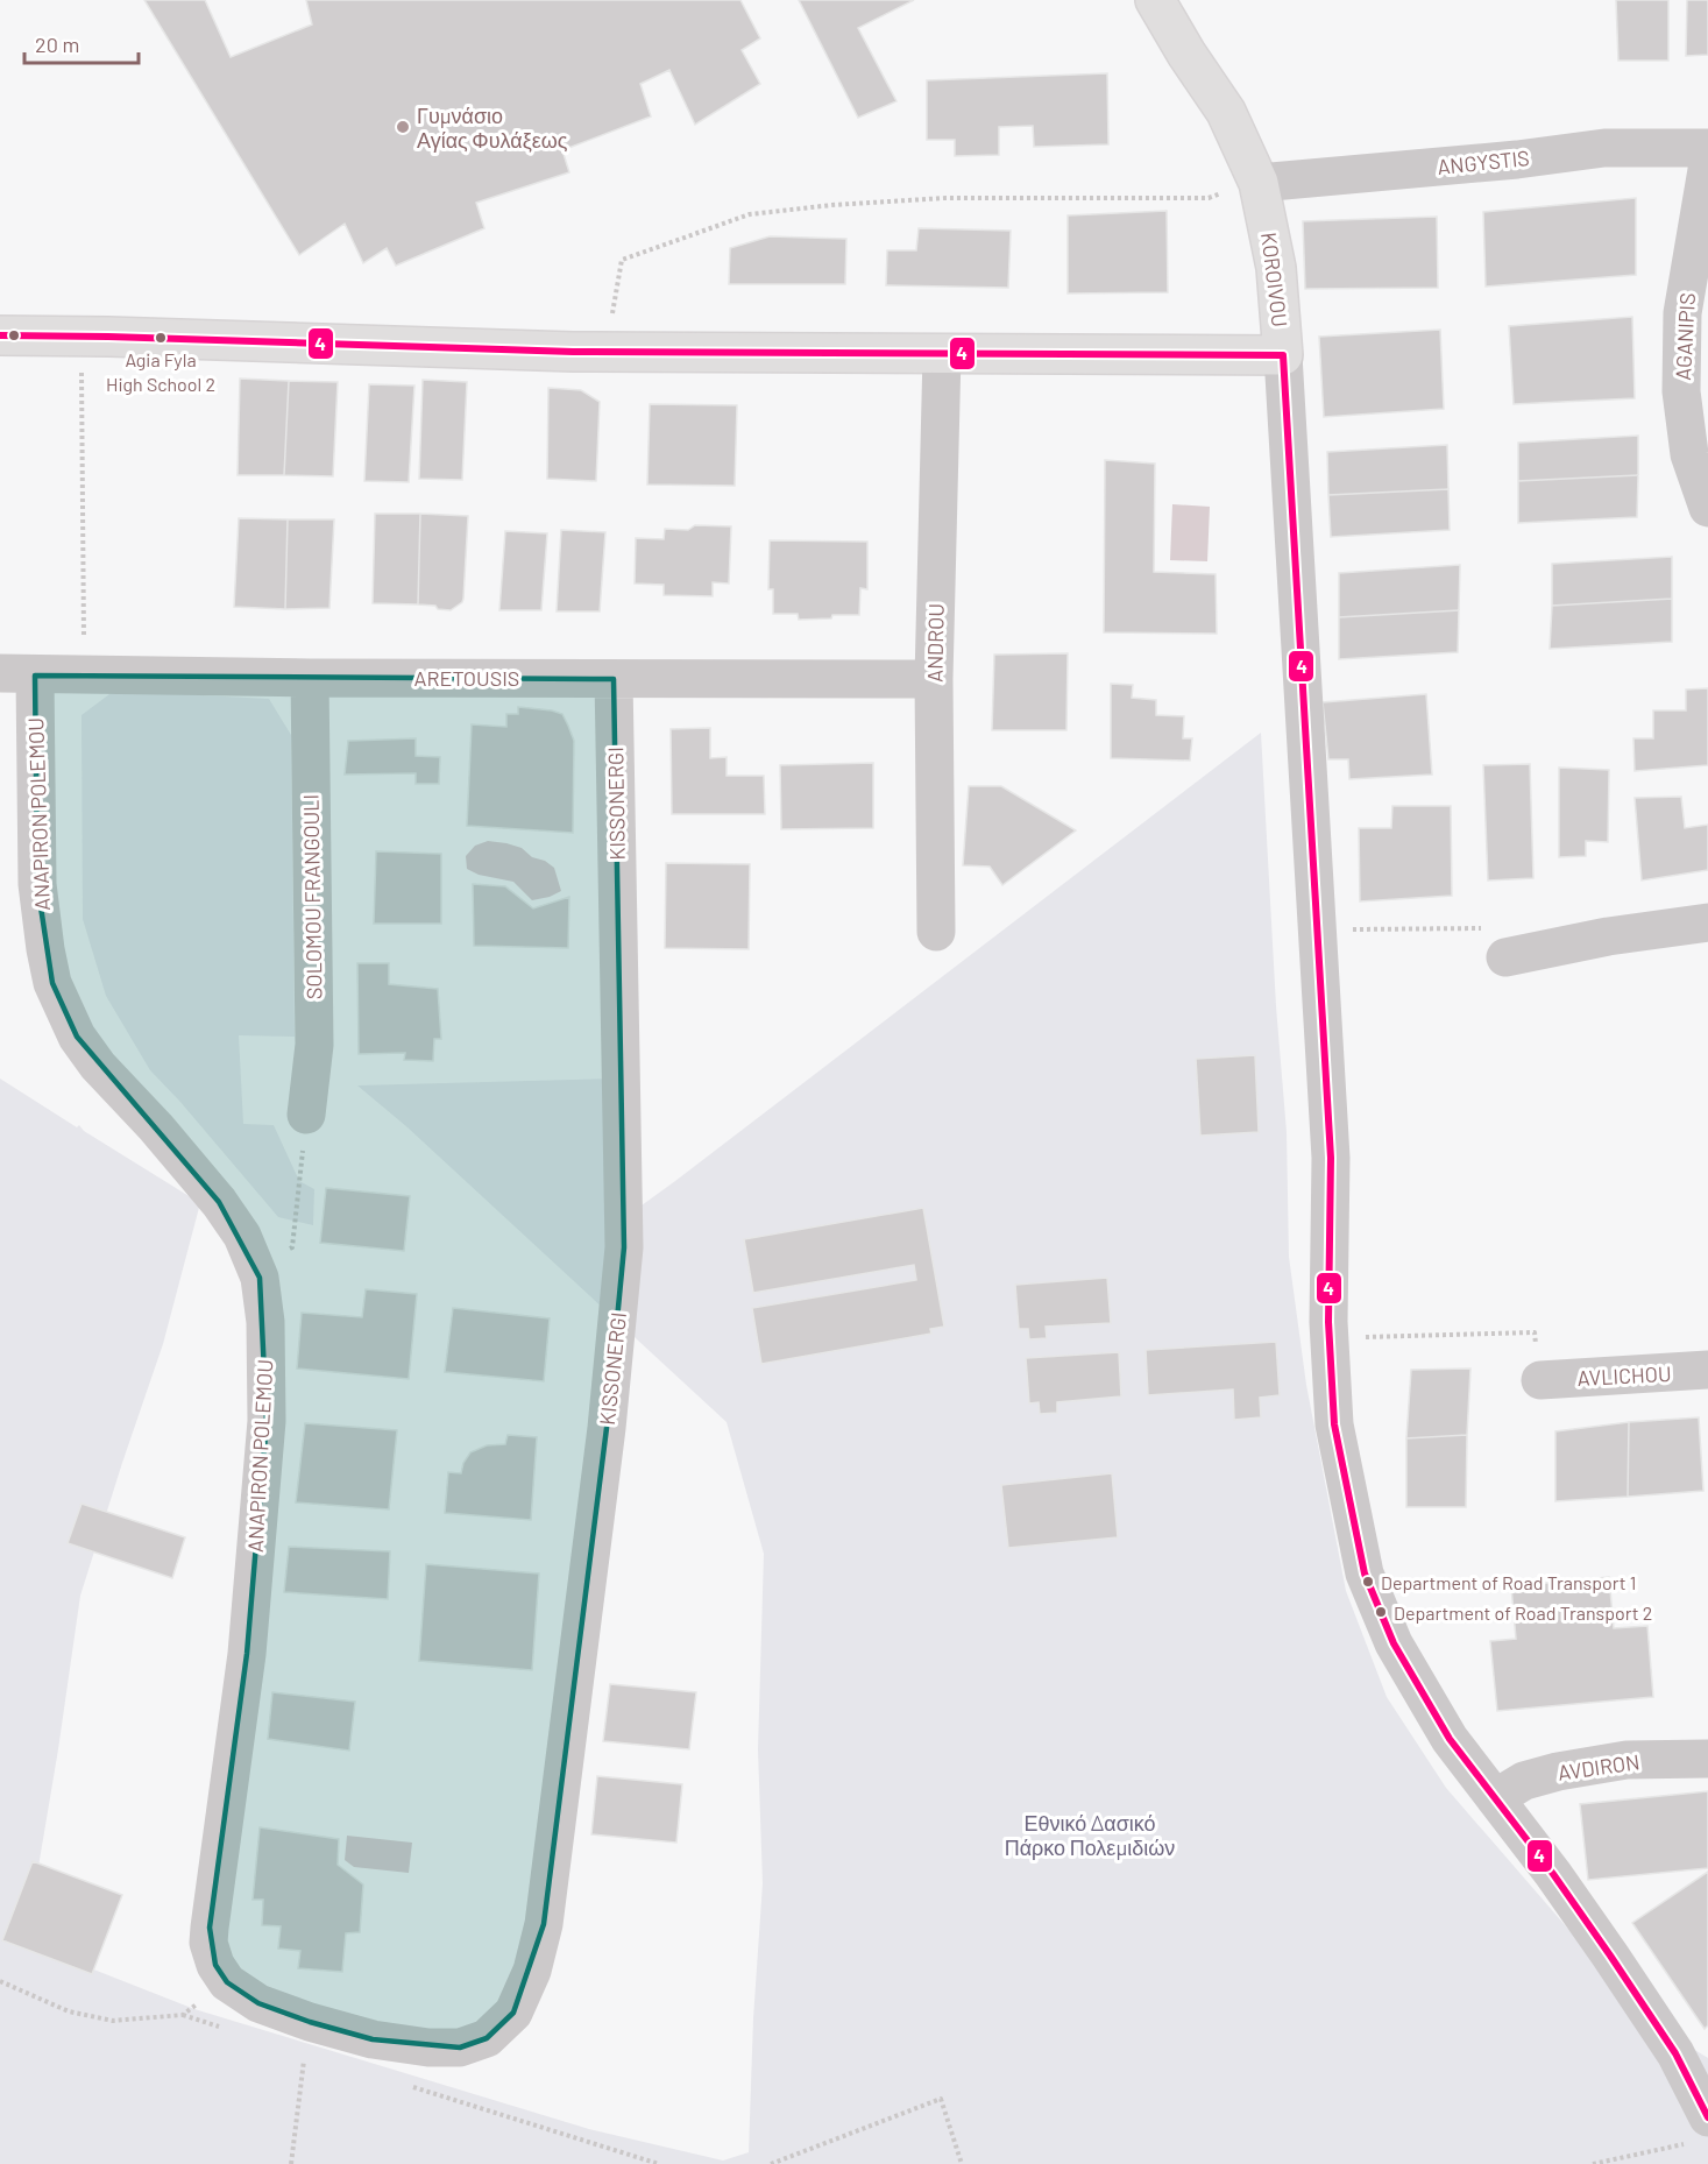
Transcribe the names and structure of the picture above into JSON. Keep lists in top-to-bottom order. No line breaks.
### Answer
{"streets":{"street":["ANGYSTIS","KOROIVOU","AGANIPIS","ANDROU","ARETOUSIS","KISSONERGI","ANAPIRON POLEMOU","SOLOMOU FRANGOULI","AVLICHOU","AVDIRON"]},"crossings":[["ANGYSTIS","KOROIVOU"],["KOROIVOU","AVDIRON"],["ANDROU","ARETOUSIS"],["ARETOUSIS","KISSONERGI"],["ARETOUSIS","ANAPIRON POLEMOU"],["ARETOUSIS","SOLOMOU FRANGOULI"],["KISSONERGI","ANAPIRON POLEMOU"]],"parks":["Εθνικό Δασικό Πάρκο Πολεμιδιών"],"places":["Γυμνάσιο Αγίας Φυλάξεως","Agia Fyla High School 2","Department of Road Transport 1","Department of Road Transport 2"],"lines":["transit line 4"],"scale_bar":"20 m"}
